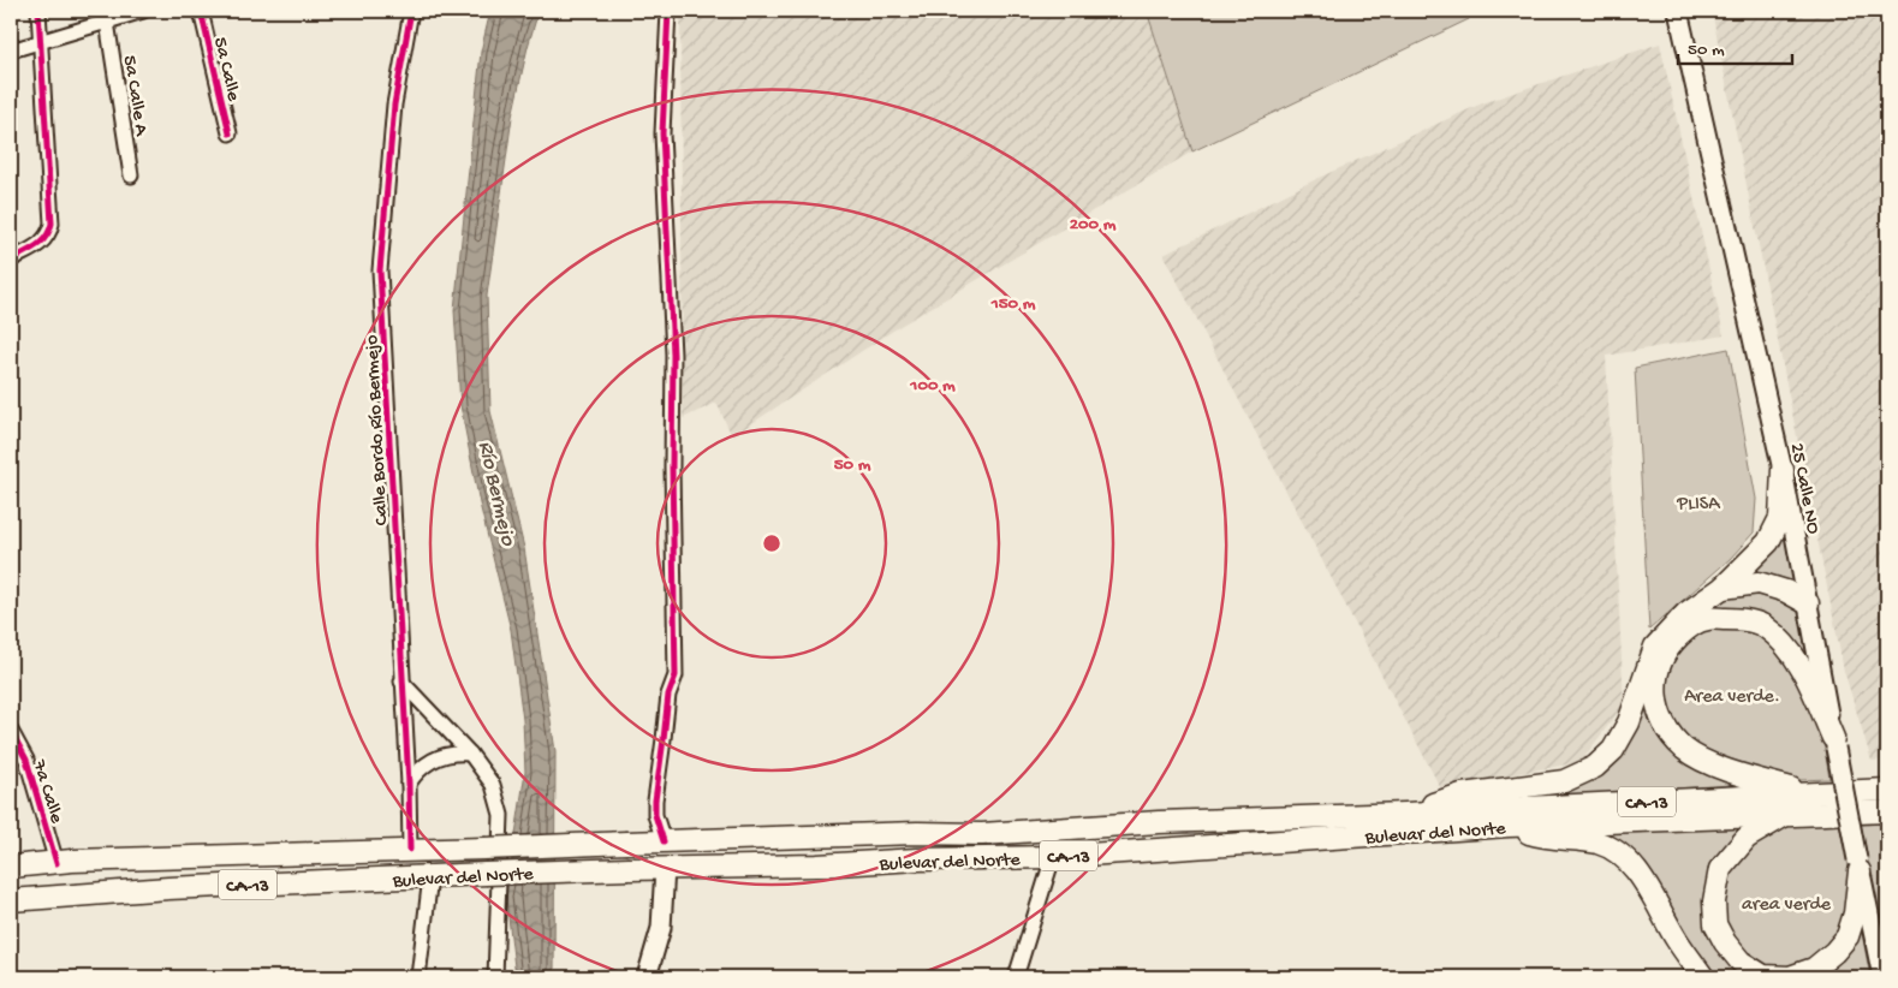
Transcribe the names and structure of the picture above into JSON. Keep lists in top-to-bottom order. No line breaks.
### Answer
{"streets":{"highway":["CA-13","Bulevar del Norte"],"main road":["25 Calle NO"],"street":["5a Calle","5a Calle A","Calle Bordo Río Bermejo","7a Calle"]},"crossings":[["Calle Bordo Río Bermejo","Bulevar del Norte"],["7a Calle","Bulevar del Norte"]],"water":["Río Bermejo"],"parks":["PLISA","Area verde.","area verde"],"scale_bar":"50 m","rings":["200 m","150 m","100 m","50 m"]}
